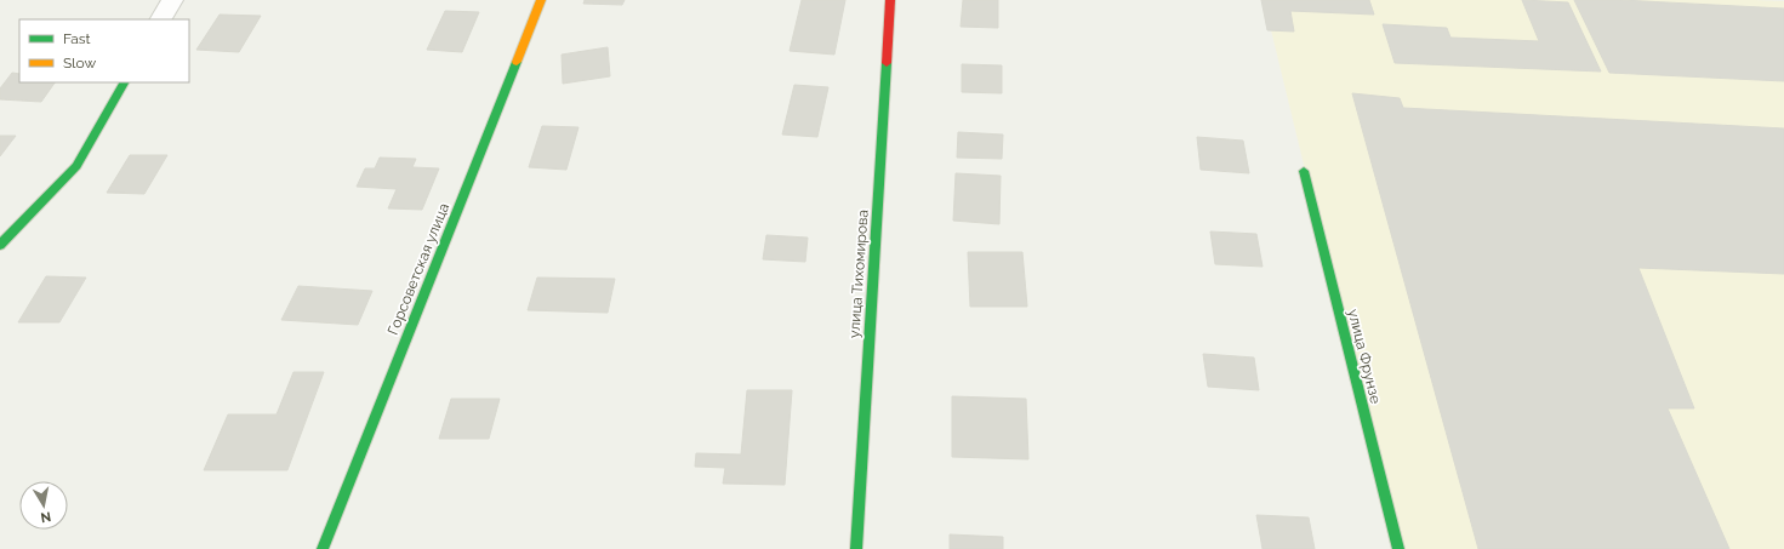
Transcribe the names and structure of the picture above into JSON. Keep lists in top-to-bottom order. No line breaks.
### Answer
{"streets":{"street":["Горсоветская улица","улица Тихомирова","улица Фрунзе"]},"legend":["Fast","Slow"],"north":"bottom"}
